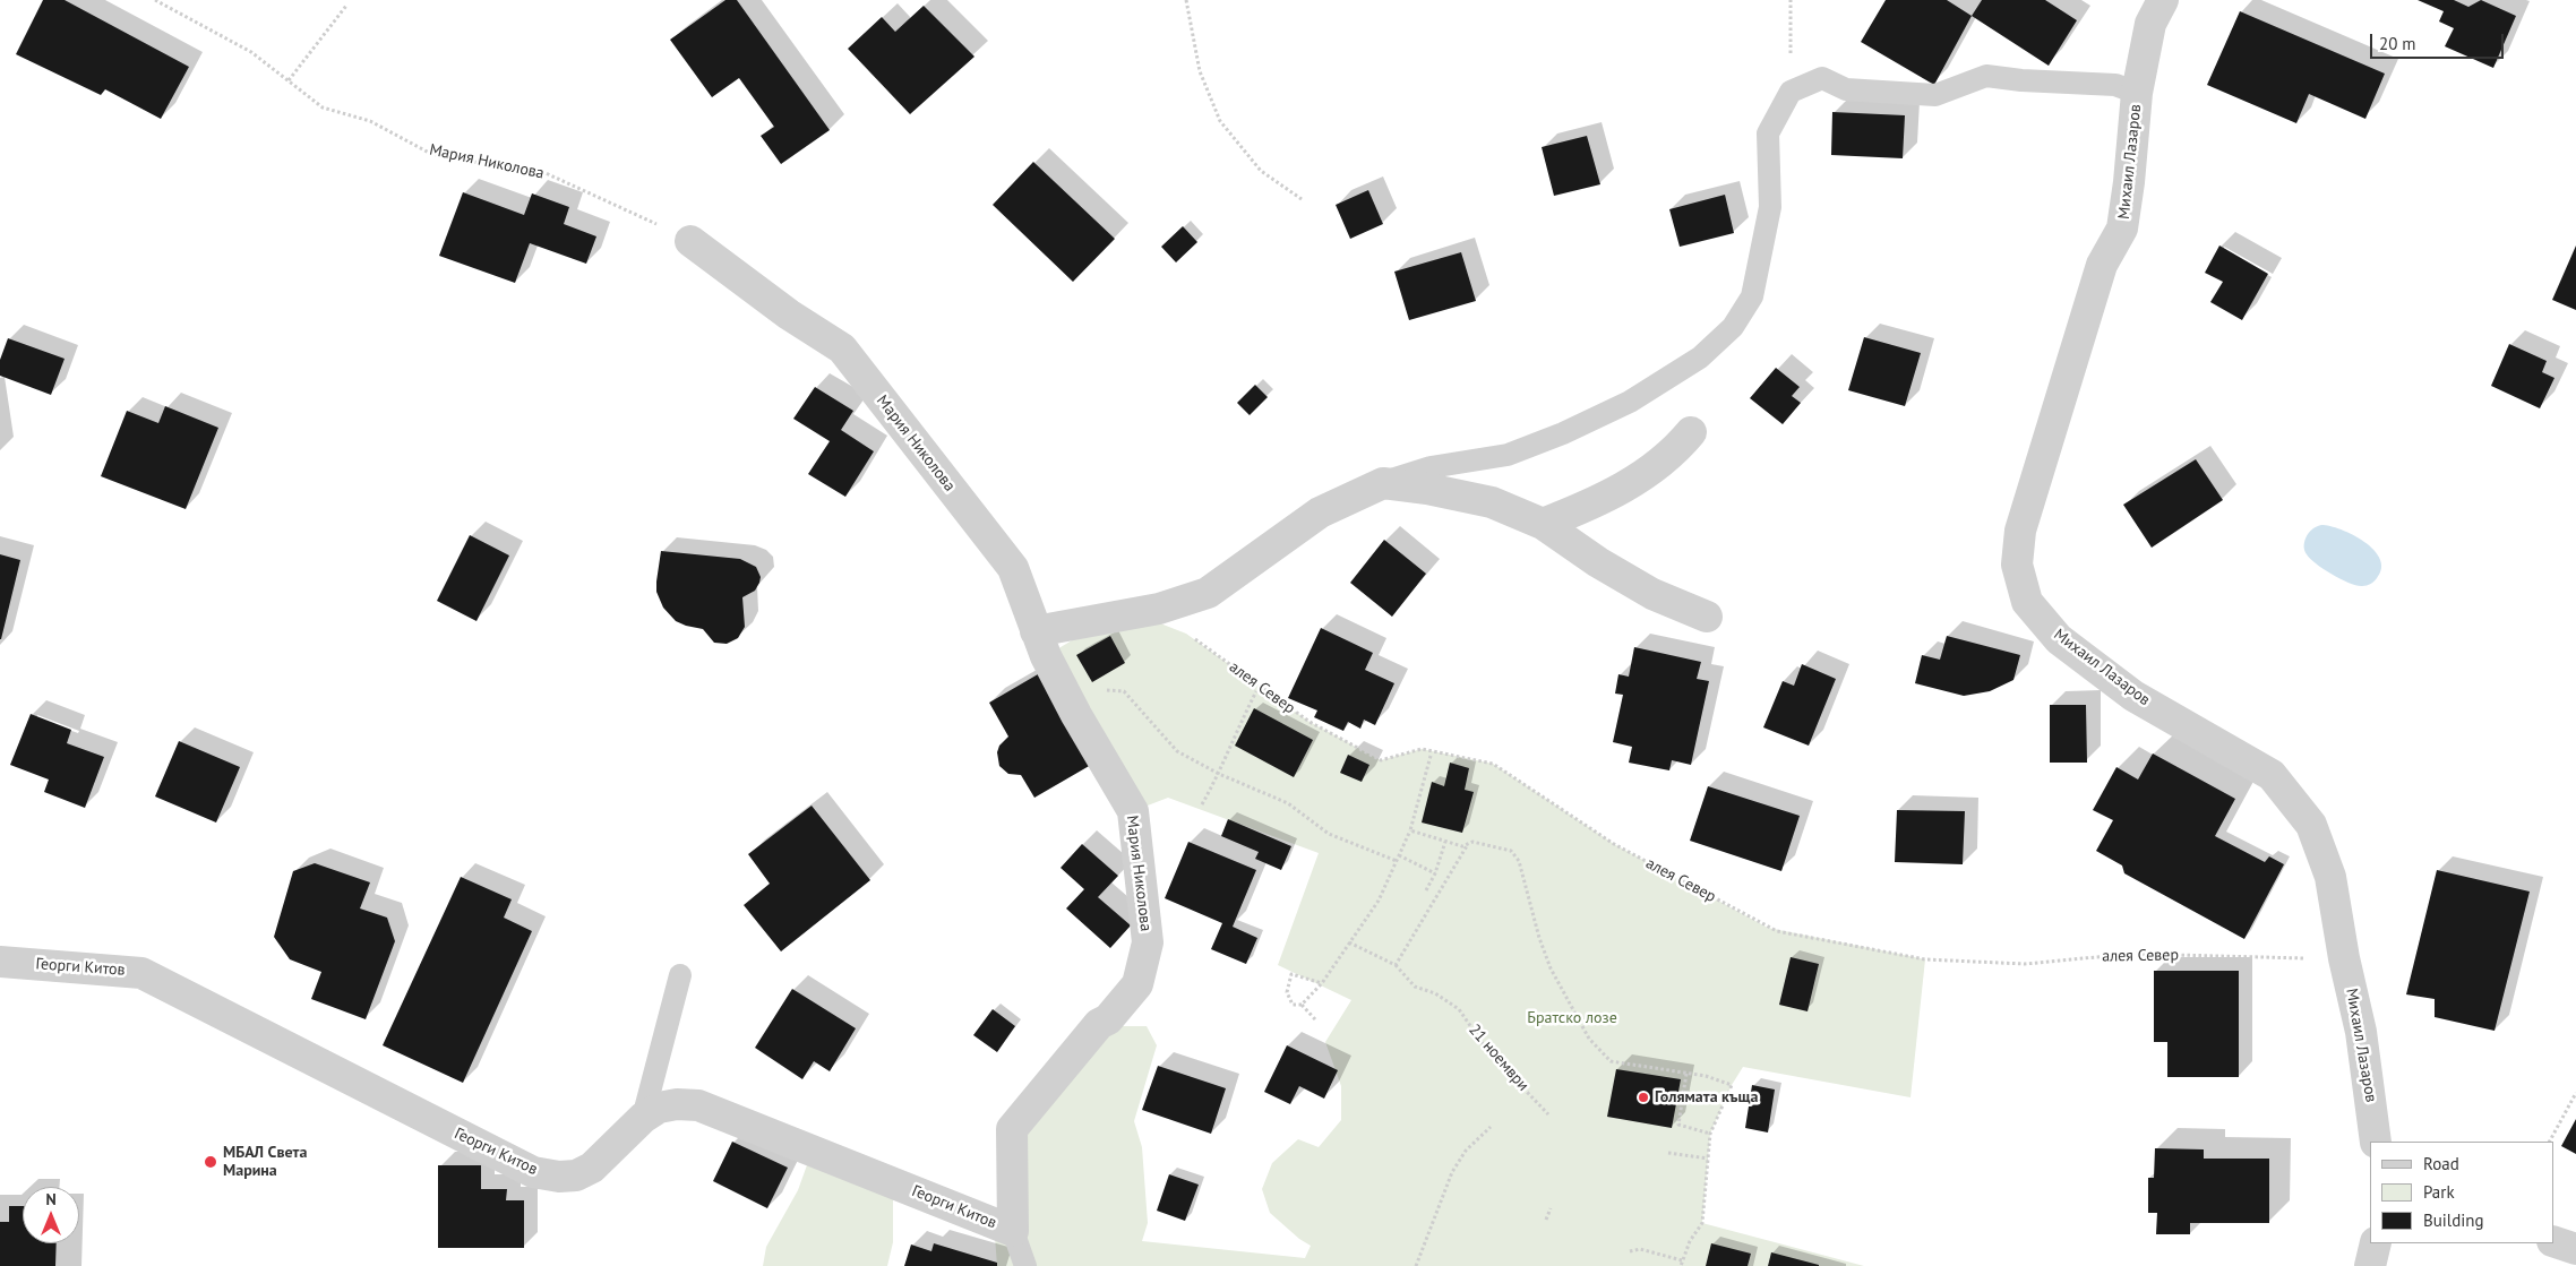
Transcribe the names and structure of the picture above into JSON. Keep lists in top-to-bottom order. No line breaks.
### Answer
{"streets":{"street":["Мария Николова","Михаил Лазаров","Георги Китов"],"path":["алея Север","21 ноември"]},"crossings":[["Мария Николова","Георги Китов"]],"parks":["Братско лозе"],"places":["Голямата къща","МБАЛ Света Марина"],"legend":["Road","Park","Building"],"scale_bar":"20 m","north":"top"}
